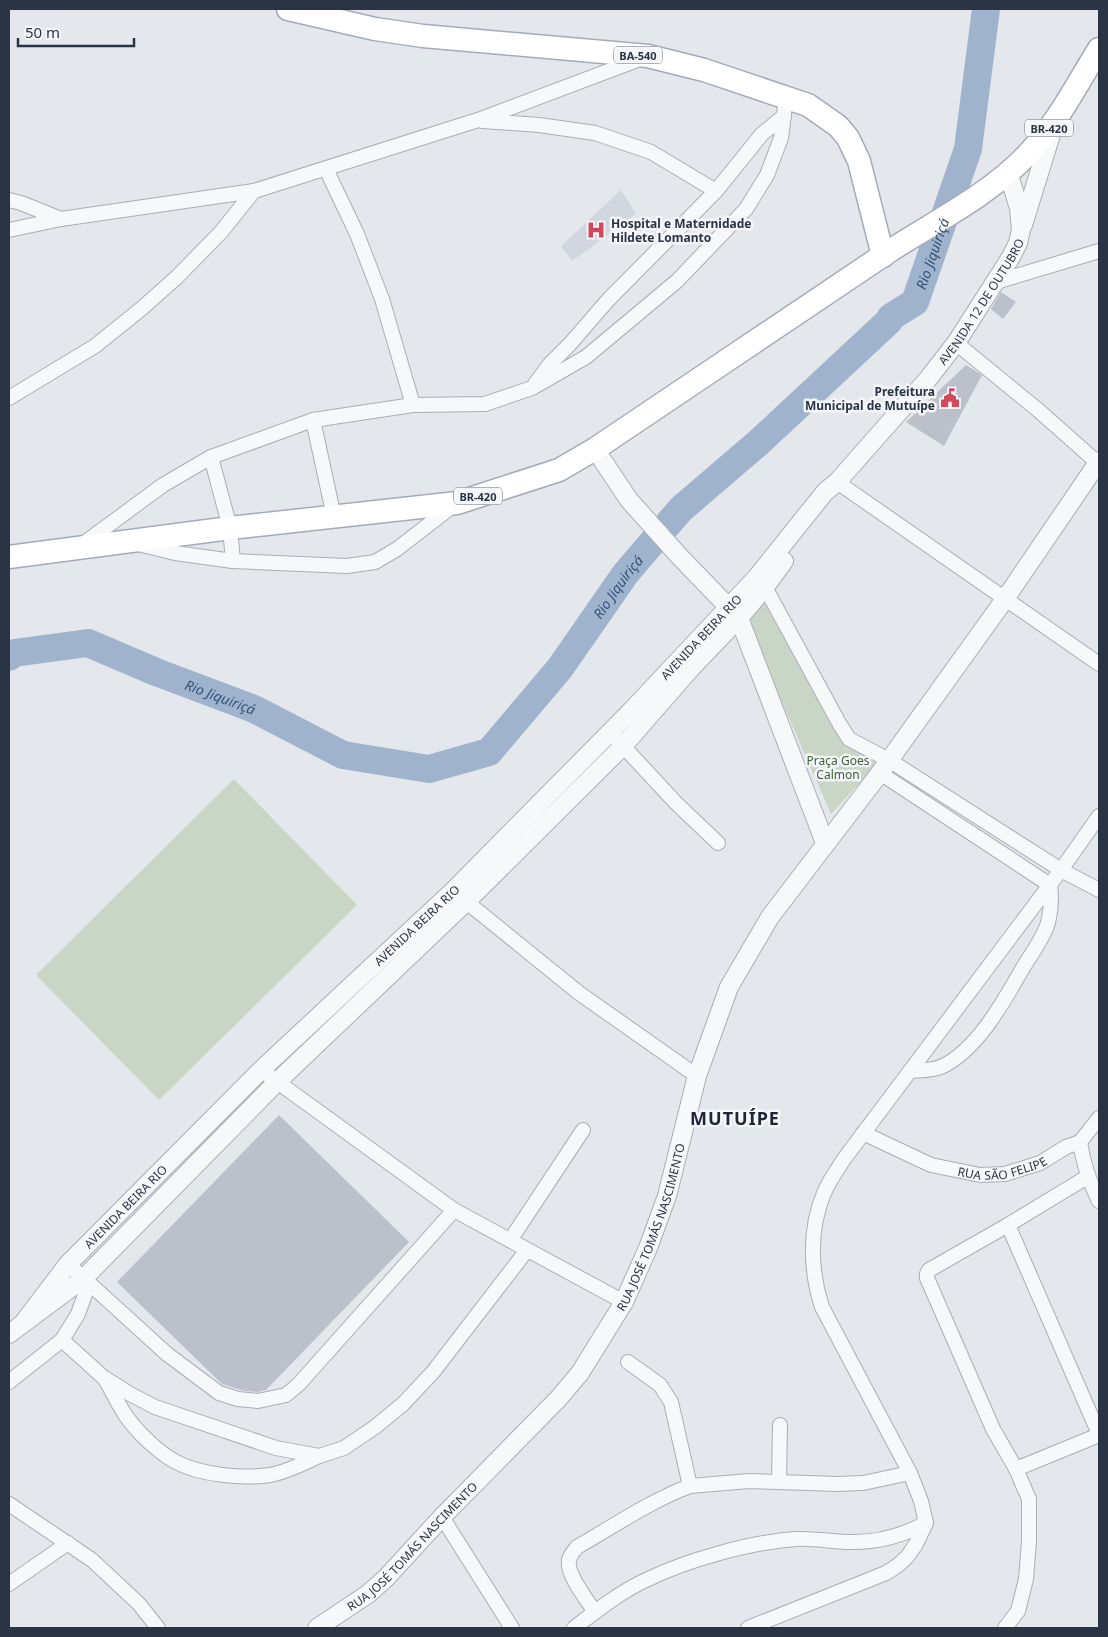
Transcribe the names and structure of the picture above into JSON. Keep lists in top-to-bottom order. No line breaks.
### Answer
{"streets":{"main road":["BA-540","BR-420"],"street":["AVENIDA 12 DE OUTUBRO","AVENIDA BEIRA RIO","RUA SÃO FELIPE","RUA JOSÉ TOMÁS NASCIMENTO"]},"crossings":[["BA-540","BR-420"],["BR-420","AVENIDA 12 DE OUTUBRO"],["AVENIDA 12 DE OUTUBRO","AVENIDA BEIRA RIO"]],"districts":["MUTUÍPE"],"water":["Rio Jiquiriçá"],"parks":["Praça Goes Calmon"],"places":{"hospital":["Hospital e Maternidade Hildete Lomanto"],"public building":["Prefeitura Municipal de Mutuípe"]},"scale_bar":"50 m"}
